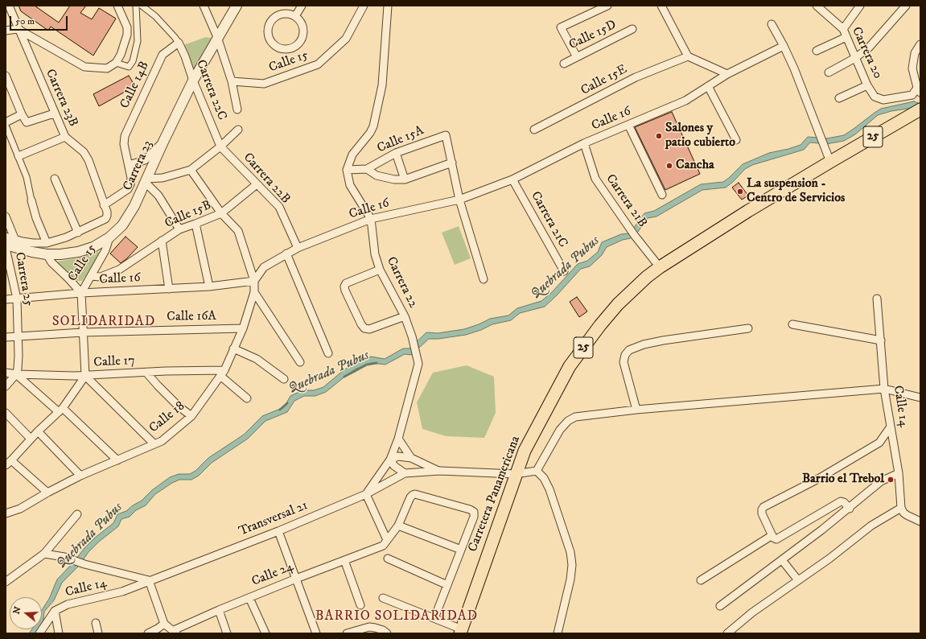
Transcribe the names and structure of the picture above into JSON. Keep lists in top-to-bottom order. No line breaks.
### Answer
{"streets":{"highway":["25","Carretera Panamericana"],"street":["Calle 15D","Carrera 20","Calle 15","Calle 15E","Calle 14B","Carrera 22C","Carrera 23B","Calle 16","Calle 15A","Carrera 23","Carrera 22B","Carrera 21B","Calle 15B","Carrera 21C","Carrera 25","Carrera 22","Calle 16A","Calle 17","Calle 14","Calle 18","Transversal 21","Calle 24"]},"crossings":[["Calle 15","Calle 16"],["Calle 15","Carrera 23"],["Calle 15","Calle 15B"],["Calle 14B","Carrera 22C"],["Carrera 22C","Carrera 23"],["Carrera 22C","Carrera 22B"],["Calle 16","Carrera 22B"],["Calle 16","Carrera 21B"],["Calle 16","Carrera 21C"],["Calle 16","Carrera 25"],["Calle 16","Carrera 22"],["Calle 16","Calle 18"],["Calle 15A","Carrera 22"],["Carrera 22B","Calle 15B"],["Carrera 21B","Carretera Panamericana"],["Carrera 25","Calle 16A"],["Carrera 25","Calle 17"],["Carrera 22","Transversal 21"],["Calle 16A","Calle 18"],["Calle 17","Calle 18"],["Calle 14","Transversal 21"],["Carretera Panamericana","Transversal 21"]],"districts":["SOLIDARIDAD","BARRIO SOLIDARIDAD"],"water":["Quebrada Pubus"],"places":["Salones y patio cubierto","Cancha","La suspension - Centro de Servicios","Barrio el Trebol"],"scale_bar":"50 m","north":"left"}
